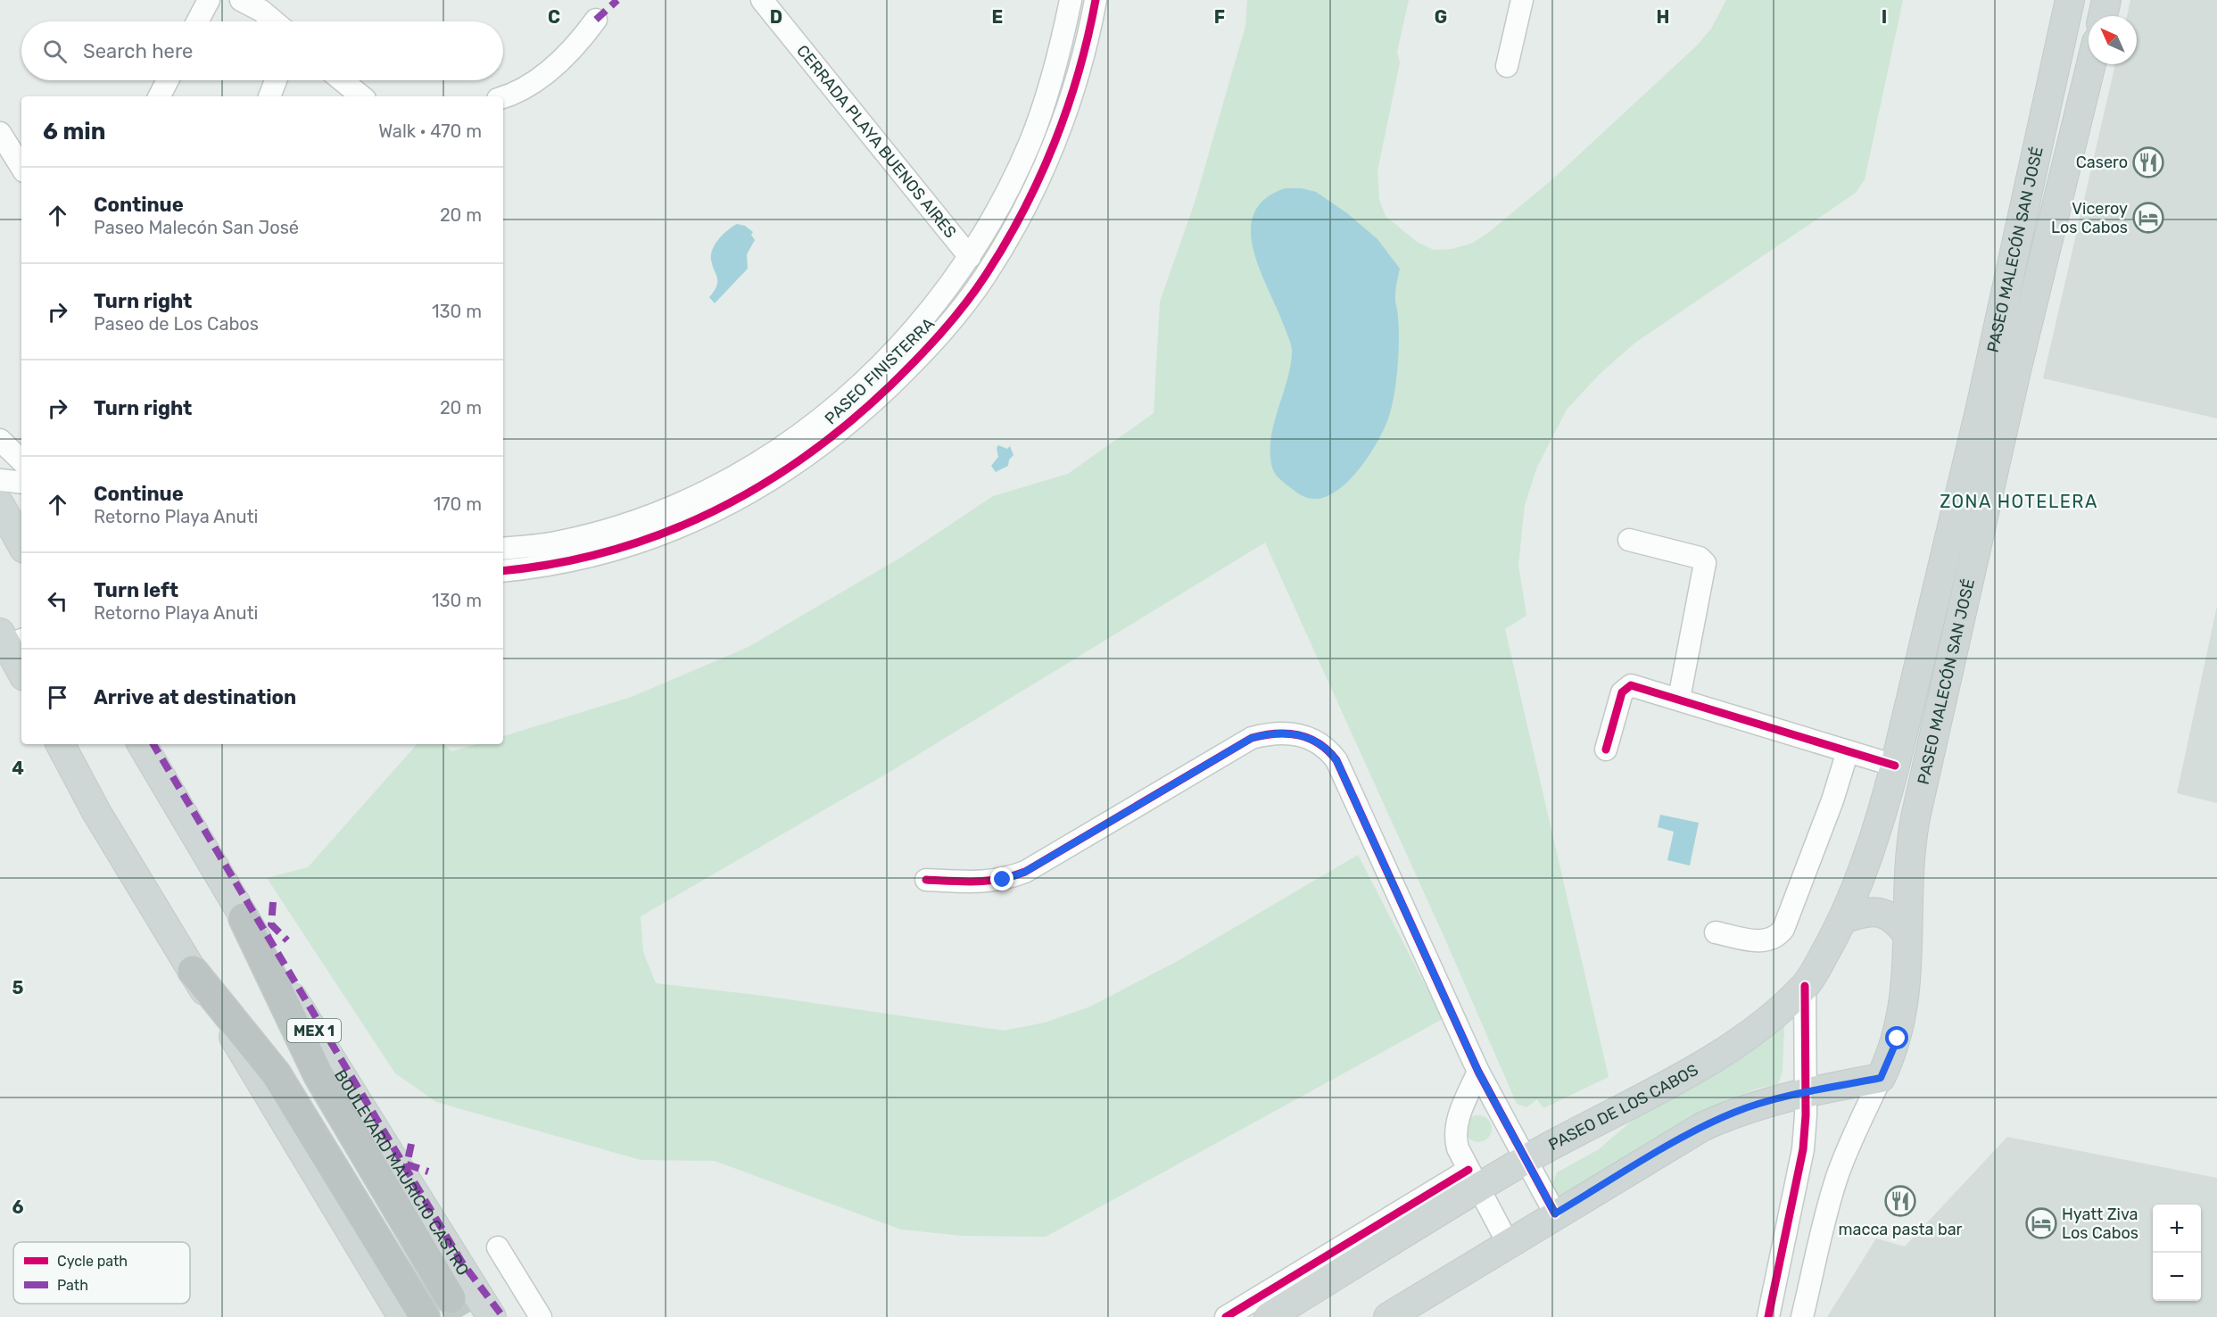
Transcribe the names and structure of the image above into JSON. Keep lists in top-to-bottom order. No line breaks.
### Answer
{"streets":{"highway":["BOULEVARD MAURICIO CASTRO"],"main road":["PASEO MALECÓN SAN JOSÉ","MEX 1","PASEO DE LOS CABOS"],"street":["CERRADA PLAYA BUENOS AIRES","PASEO FINISTERRA"]},"crossings":[["CERRADA PLAYA BUENOS AIRES","PASEO FINISTERRA"],["PASEO MALECÓN SAN JOSÉ","PASEO DE LOS CABOS"]],"districts":["ZONA HOTELERA"],"places":{"restaurant":["Casero","macca pasta bar"],"hotel":["Viceroy Los Cabos","Hyatt Ziva Los Cabos"]},"legend":["Cycle path","Path"],"north":"top left","page":{"search":"Search here","heading":["6 min","Walk · 470 m"],"list":[["Continue","Paseo Malecón San José","20 m"],["Turn right","Paseo de Los Cabos","130 m"],["Turn right","20 m"],["Continue","Retorno Playa Anuti","170 m"],["Turn left","Retorno Playa Anuti","130 m"],"Arrive at destination"],"map_buttons":["+","−"]},"grid":{"columns":["C","D","E","F","G","H","I"],"rows":["4","5","6"]}}
